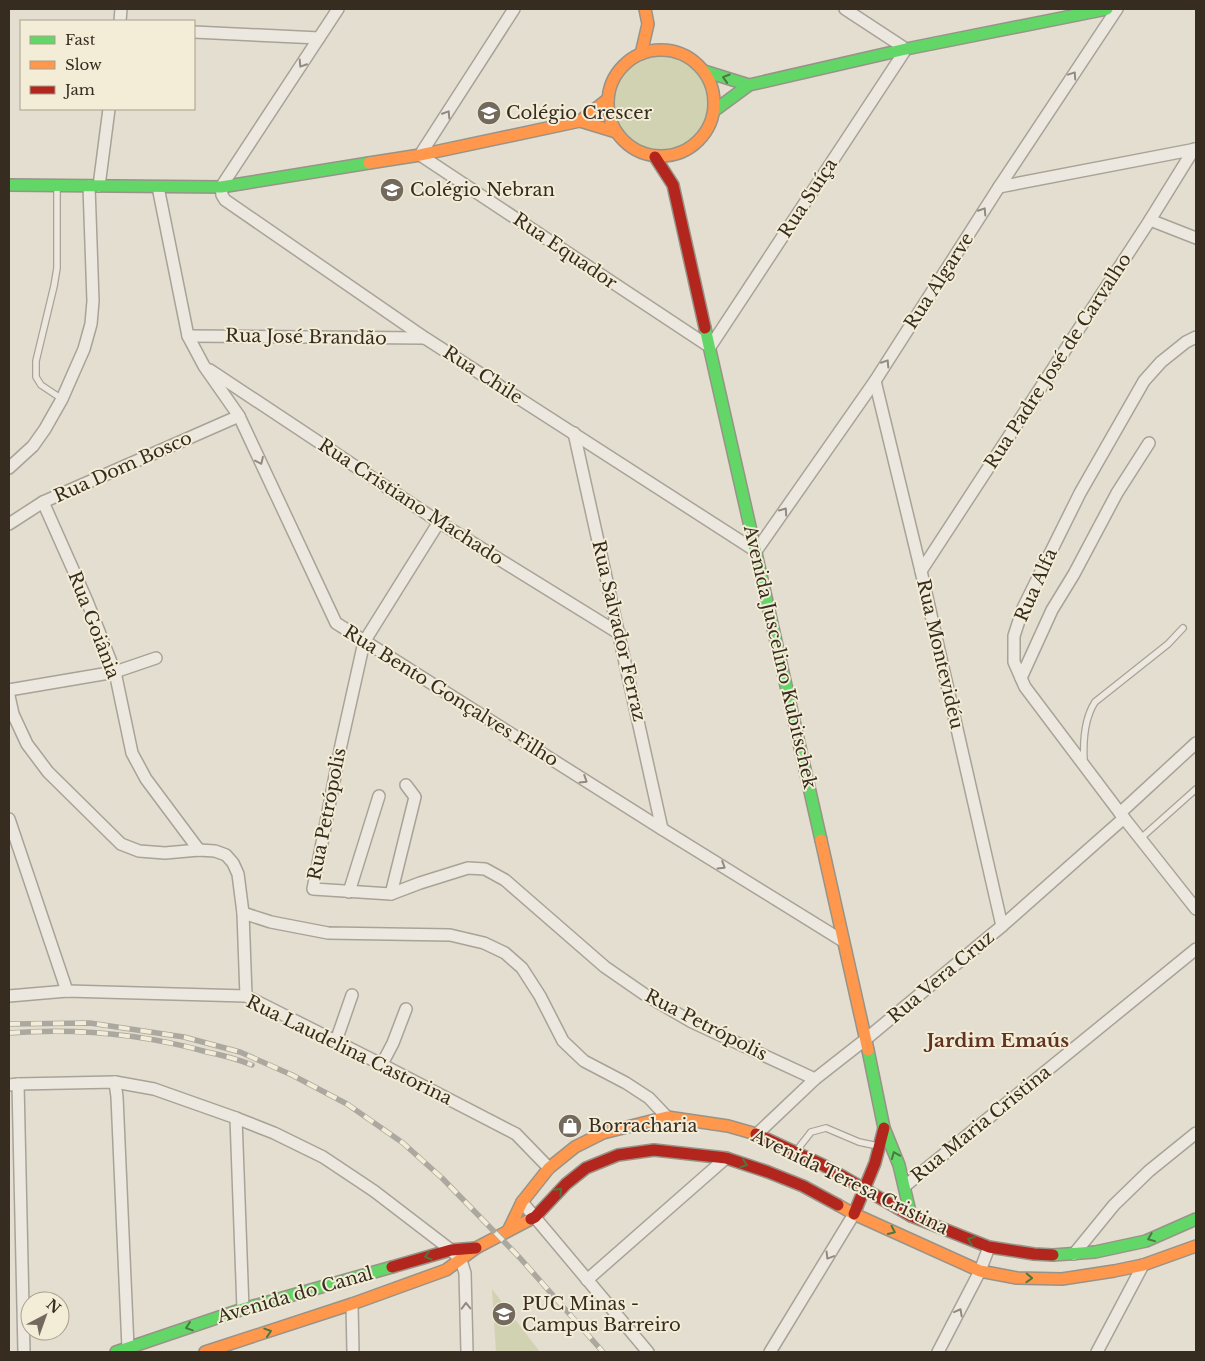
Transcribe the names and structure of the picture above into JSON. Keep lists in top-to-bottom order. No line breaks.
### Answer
{"streets":{"street":["Rua Suíça","Rua Equador","Rua Algarve","Rua José Brandão","Rua Padre José de Carvalho","Rua Chile","Rua Dom Bosco","Rua Cristiano Machado","Rua Alfa","Rua Goiânia","Rua Salvador Ferraz","Rua Montevidéu","Avenida Juscelino Kubitschek","Rua Bento Gonçalves Filho","Rua Petrópolis","Rua Vera Cruz","Rua Laudelina Castorina","Rua Maria Cristina","Avenida Teresa Cristina","Avenida do Canal"]},"crossings":[["Rua Suíça","Rua Equador"],["Rua Suíça","Avenida Juscelino Kubitschek"],["Rua Equador","Avenida Juscelino Kubitschek"],["Rua Algarve","Rua Chile"],["Rua Algarve","Rua Montevidéu"],["Rua Algarve","Avenida Juscelino Kubitschek"],["Rua José Brandão","Rua Chile"],["Rua José Brandão","Rua Bento Gonçalves Filho"],["Rua Padre José de Carvalho","Rua Montevidéu"],["Rua Chile","Rua Salvador Ferraz"],["Rua Chile","Avenida Juscelino Kubitschek"],["Rua Dom Bosco","Rua Goiânia"],["Rua Dom Bosco","Rua Bento Gonçalves Filho"],["Rua Cristiano Machado","Rua Salvador Ferraz"],["Rua Cristiano Machado","Rua Bento Gonçalves Filho"],["Rua Cristiano Machado","Rua Petrópolis"],["Rua Alfa","Rua Vera Cruz"],["Rua Salvador Ferraz","Rua Bento Gonçalves Filho"],["Rua Montevidéu","Rua Vera Cruz"],["Avenida Juscelino Kubitschek","Rua Bento Gonçalves Filho"],["Avenida Juscelino Kubitschek","Rua Vera Cruz"],["Rua Bento Gonçalves Filho","Rua Petrópolis"],["Rua Petrópolis","Rua Vera Cruz"],["Rua Vera Cruz","Avenida Teresa Cristina"],["Rua Laudelina Castorina","Avenida Teresa Cristina"],["Avenida Teresa Cristina","Avenida do Canal"]],"one_way":["Rua Algarve","Rua Bento Gonçalves Filho"],"districts":["Jardim Emaús"],"places":{"school or university":["Colégio Crescer","Colégio Nebran","PUC Minas - Campus Barreiro"],"shop":["Borracharia"]},"legend":["Fast","Slow","Jam"],"north":"top right"}
